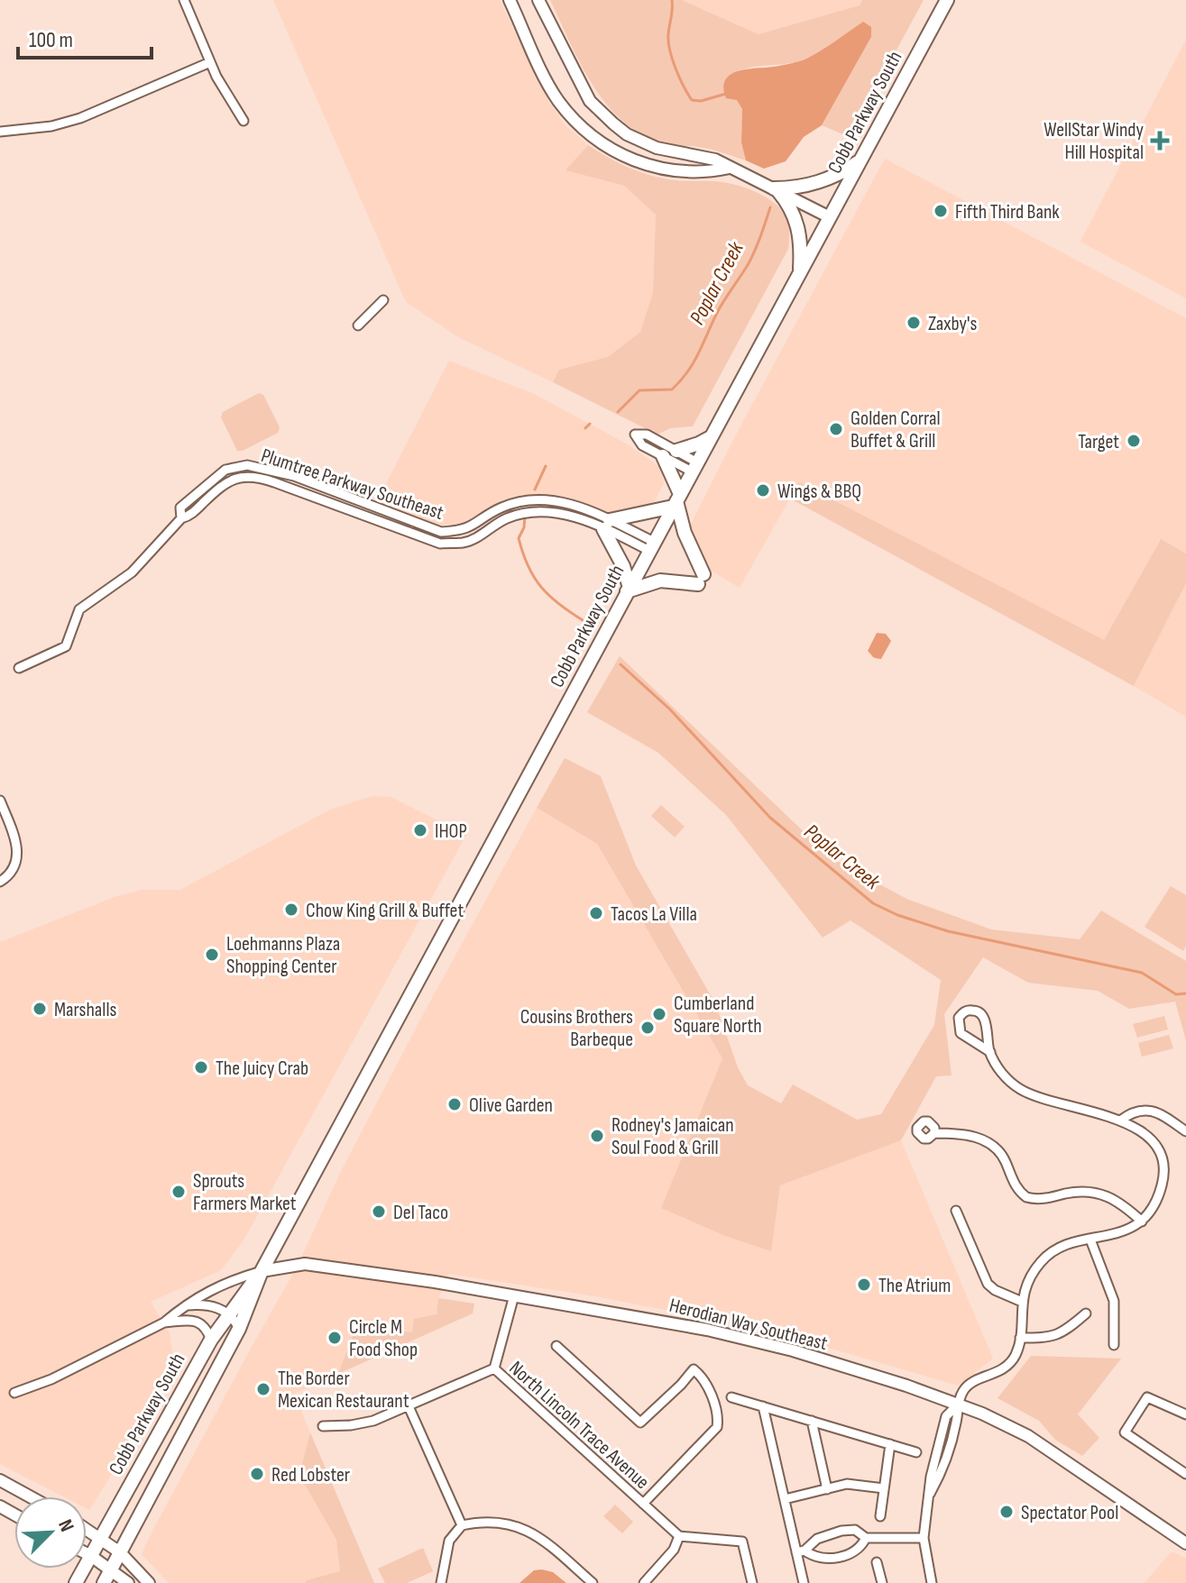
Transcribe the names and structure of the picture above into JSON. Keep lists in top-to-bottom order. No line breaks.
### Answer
{"streets":{"main road":["Cobb Parkway South"],"street":["Plumtree Parkway Southeast","Herodian Way Southeast","North Lincoln Trace Avenue"]},"crossings":[["Cobb Parkway South","Plumtree Parkway Southeast"],["Cobb Parkway South","Herodian Way Southeast"]],"water":["Poplar Creek"],"places":{"health":["WellStar Windy Hill Hospital"],"other":["Fifth Third Bank","Zaxby's","Golden Corral Buffet & Grill","Target","Wings & BBQ","IHOP","Chow King Grill & Buffet","Tacos La Villa","Loehmanns Plaza Shopping Center","Marshalls","Cumberland Square North","Cousins Brothers Barbeque","The Juicy Crab","Olive Garden","Rodney's Jamaican Soul Food & Grill","Sprouts Farmers Market","Del Taco","The Atrium","Circle M Food Shop","The Border Mexican Restaurant","Red Lobster","Spectator Pool"]},"scale_bar":"100 m","north":"top right"}
